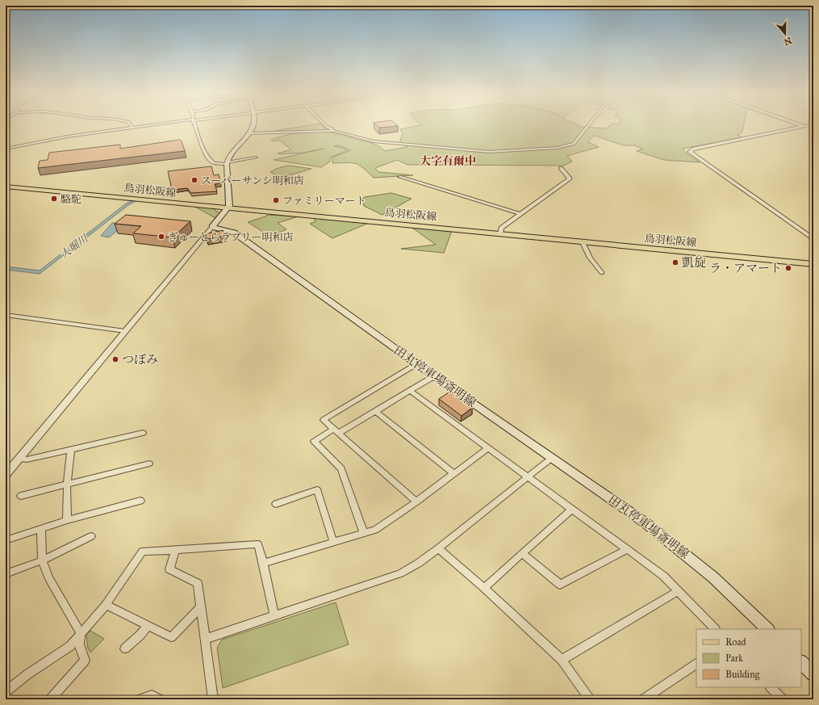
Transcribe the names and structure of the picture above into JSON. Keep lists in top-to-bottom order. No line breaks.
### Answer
{"streets":{"main road":["鳥羽松阪線","田丸停車場斎明線"]},"districts":["大字有爾中"],"water":["大堀川"],"places":["スーパーサンシ明和店","駱駝","ファミリーマート","ぎゅーとらラブリー明和店","凱旋","ラ・アマート","つぼみ"],"legend":["Road","Park","Building"],"north":"bottom"}
